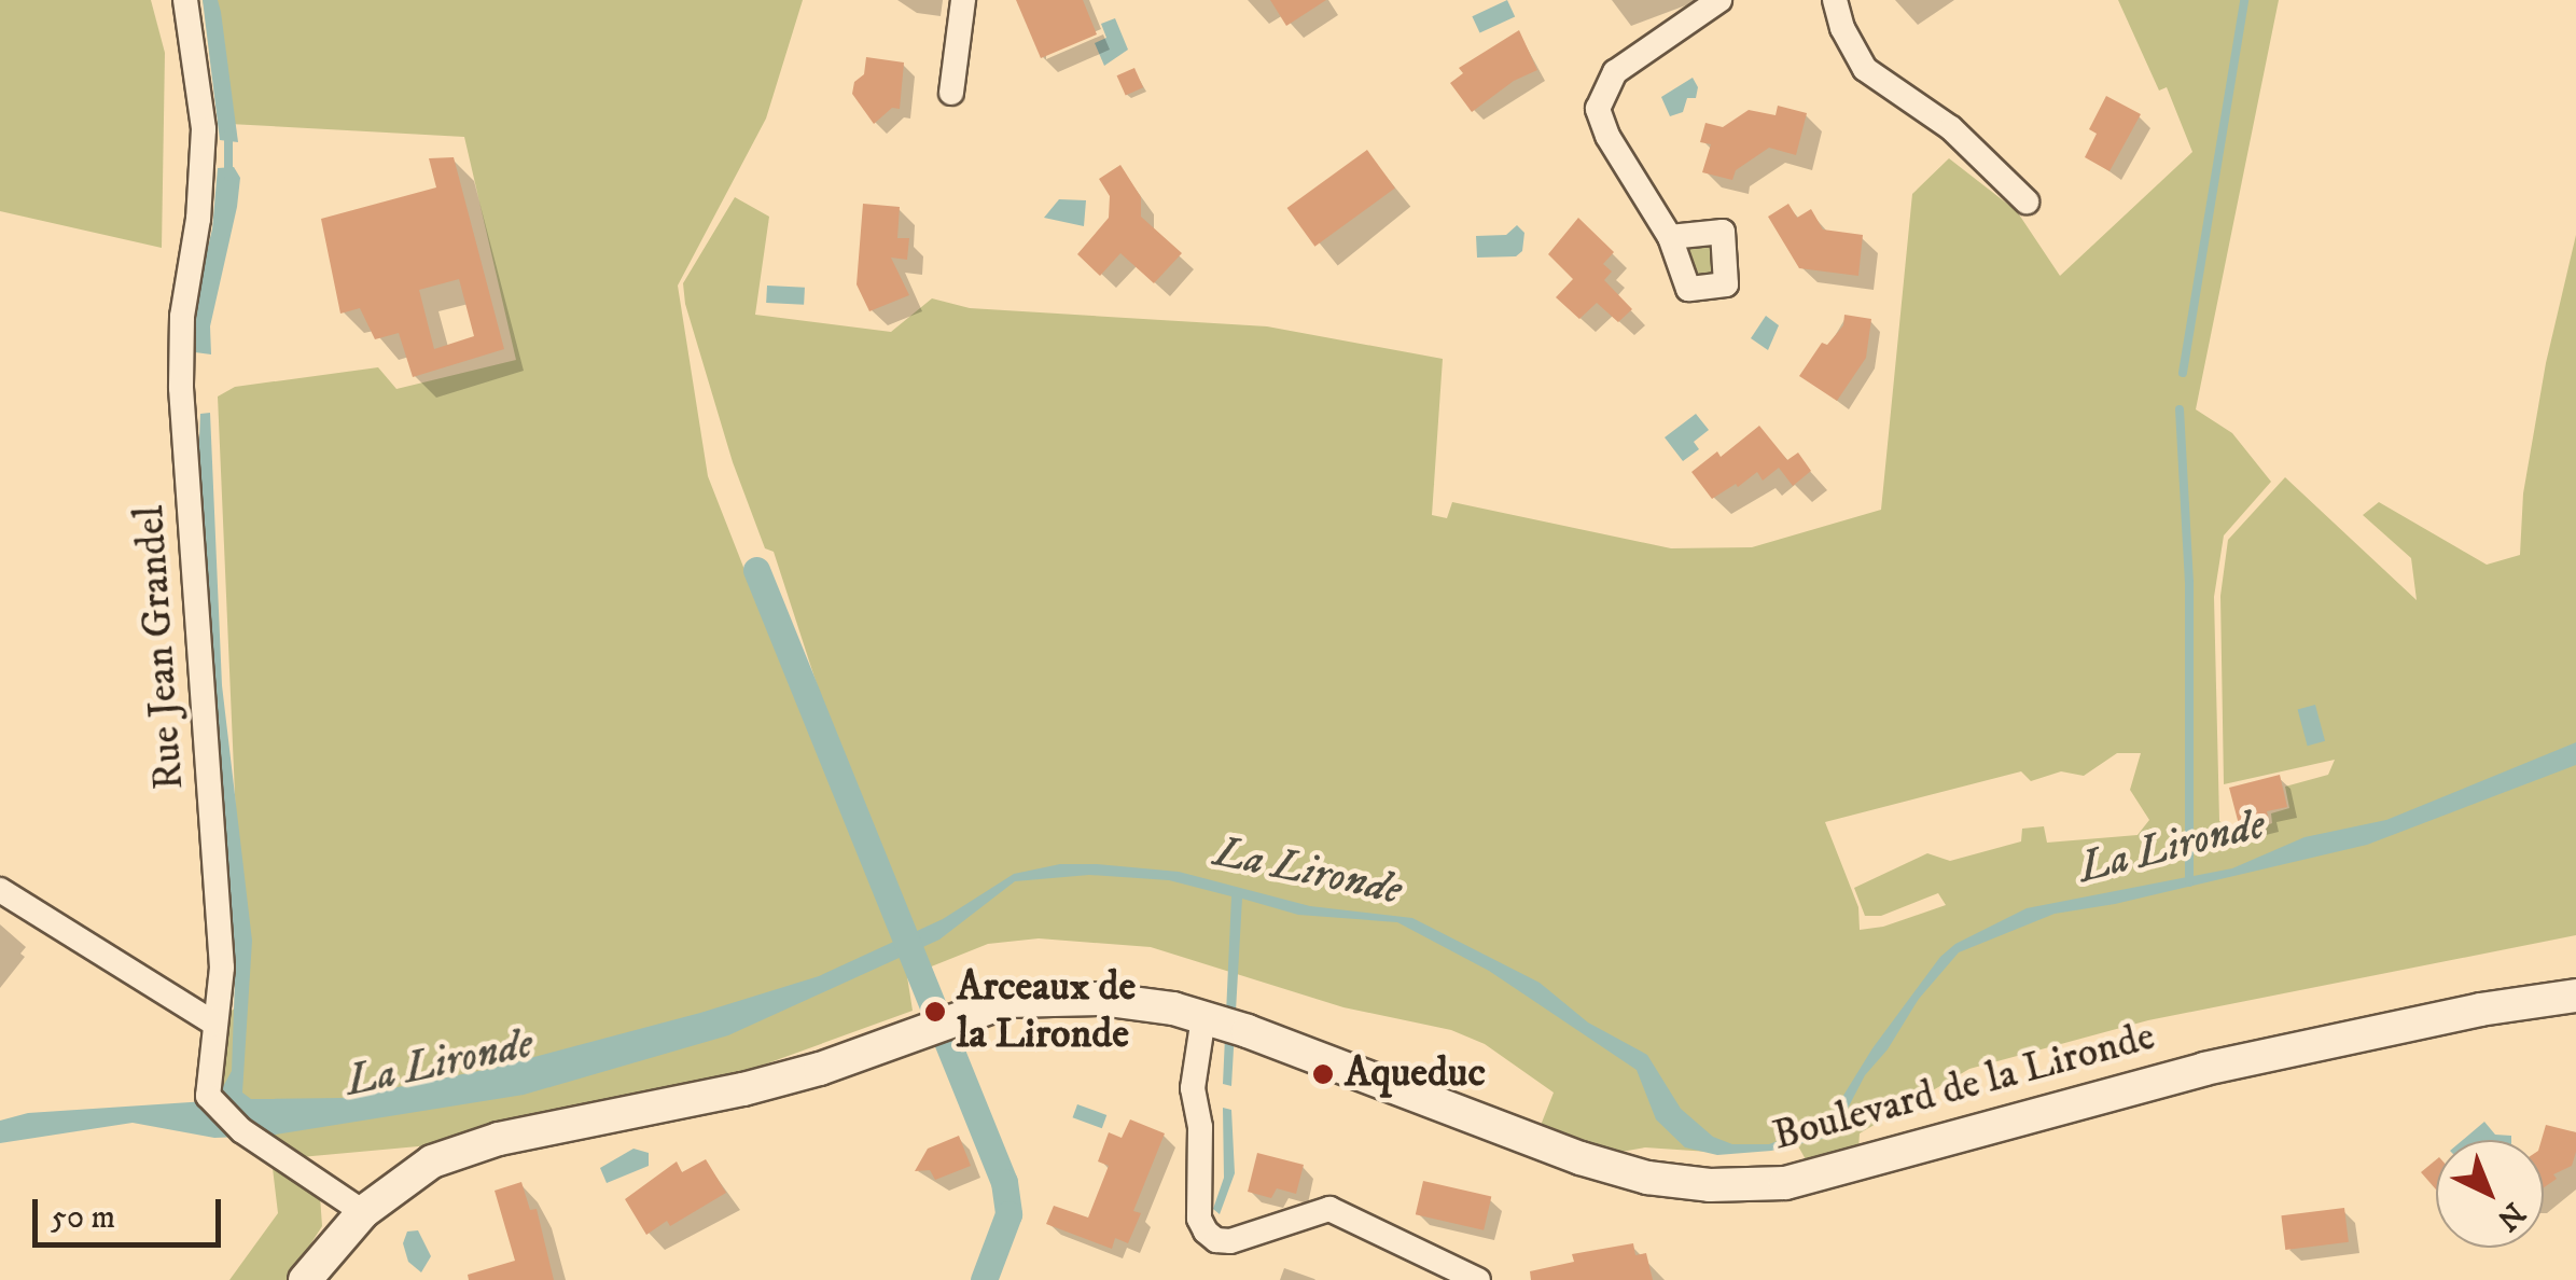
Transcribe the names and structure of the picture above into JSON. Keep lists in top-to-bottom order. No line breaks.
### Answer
{"streets":{"street":["Rue Jean Grandel","Boulevard de la Lironde"]},"crossings":[["Rue Jean Grandel","Boulevard de la Lironde"]],"water":["La Lironde"],"places":["Arceaux de la Lironde","Aqueduc"],"scale_bar":"50 m","north":"bottom right"}
